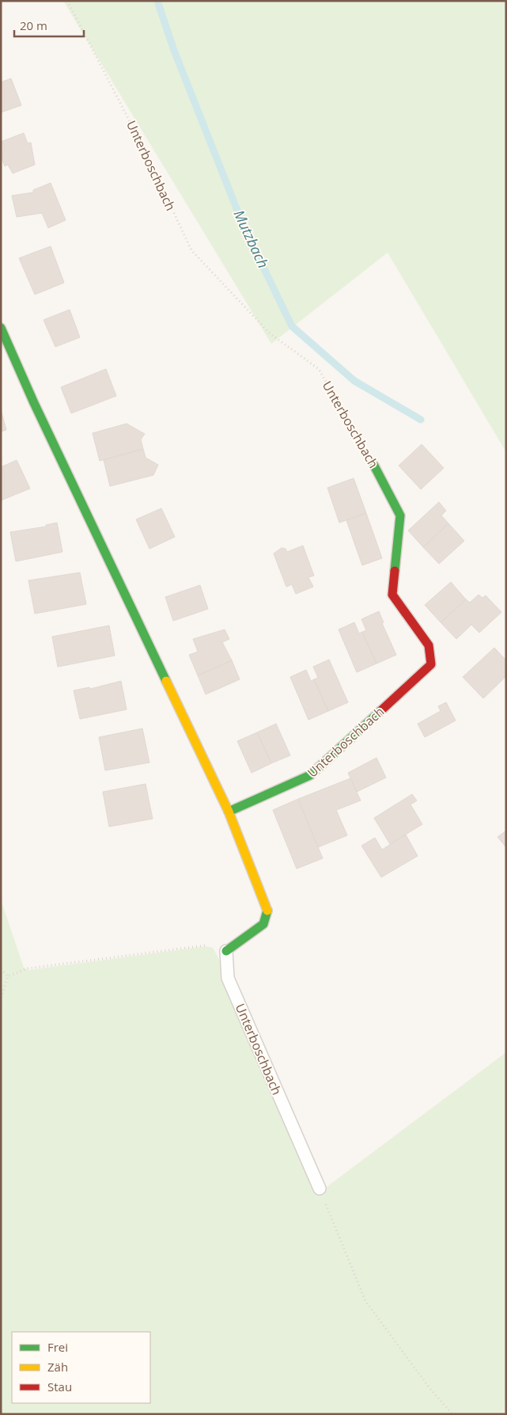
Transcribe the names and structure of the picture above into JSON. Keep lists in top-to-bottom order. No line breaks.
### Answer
{"streets":{"street":["Unterboschbach"]},"water":["Mutzbach"],"legend":["Frei","Zäh","Stau"],"scale_bar":"20 m"}
